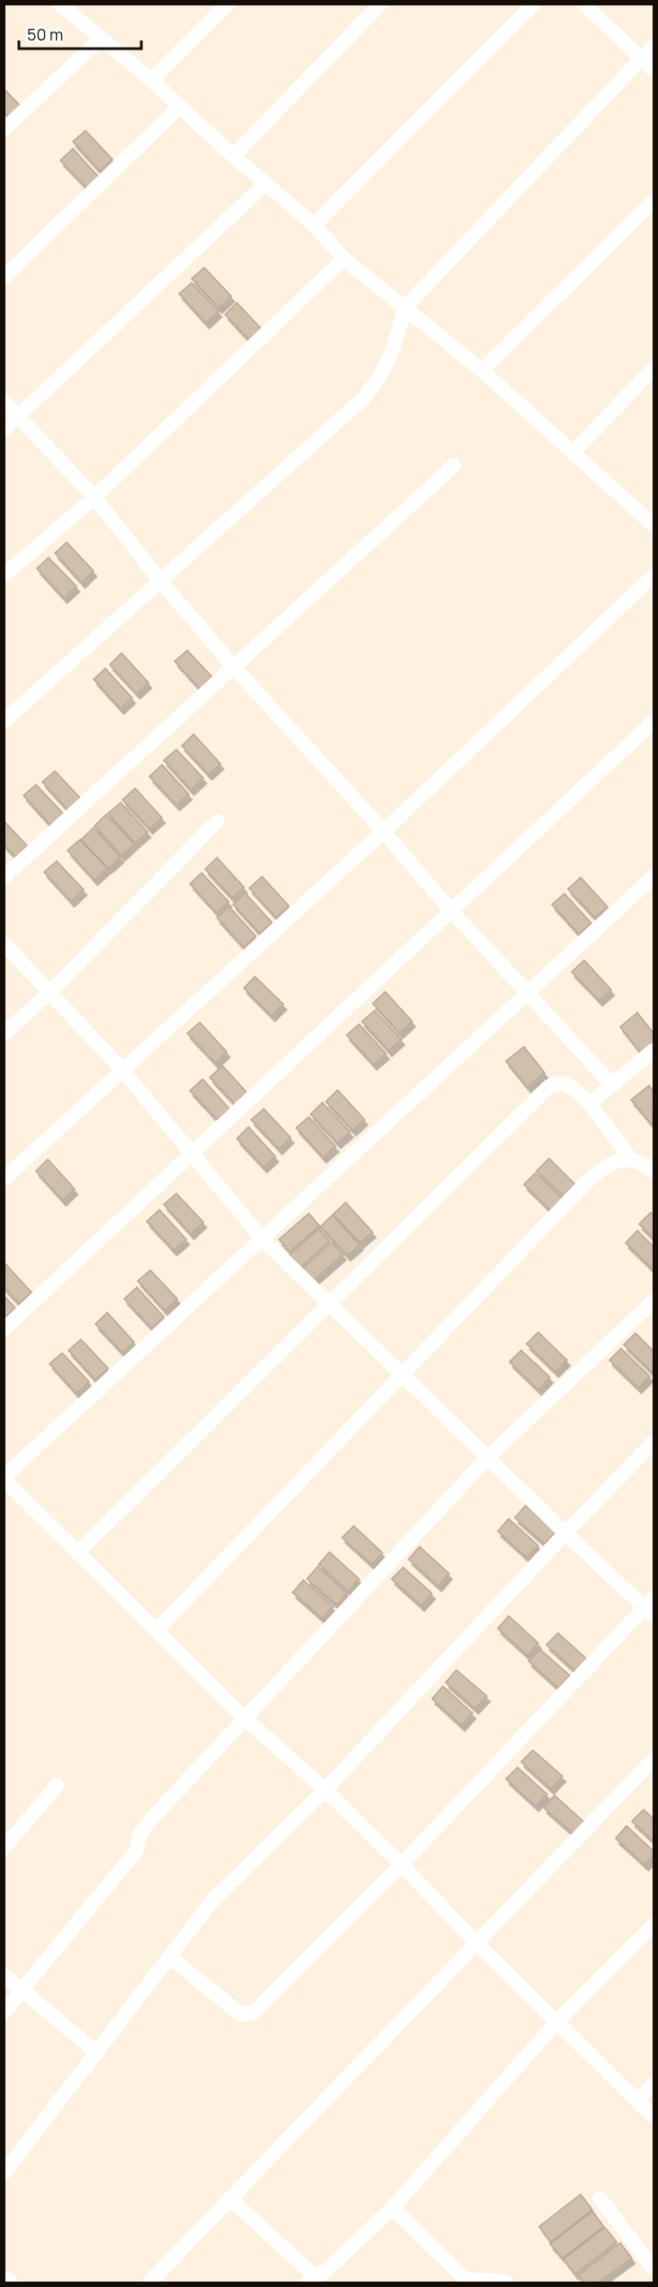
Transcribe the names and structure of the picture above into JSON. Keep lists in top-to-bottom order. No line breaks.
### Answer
{"scale_bar":"50 m"}
